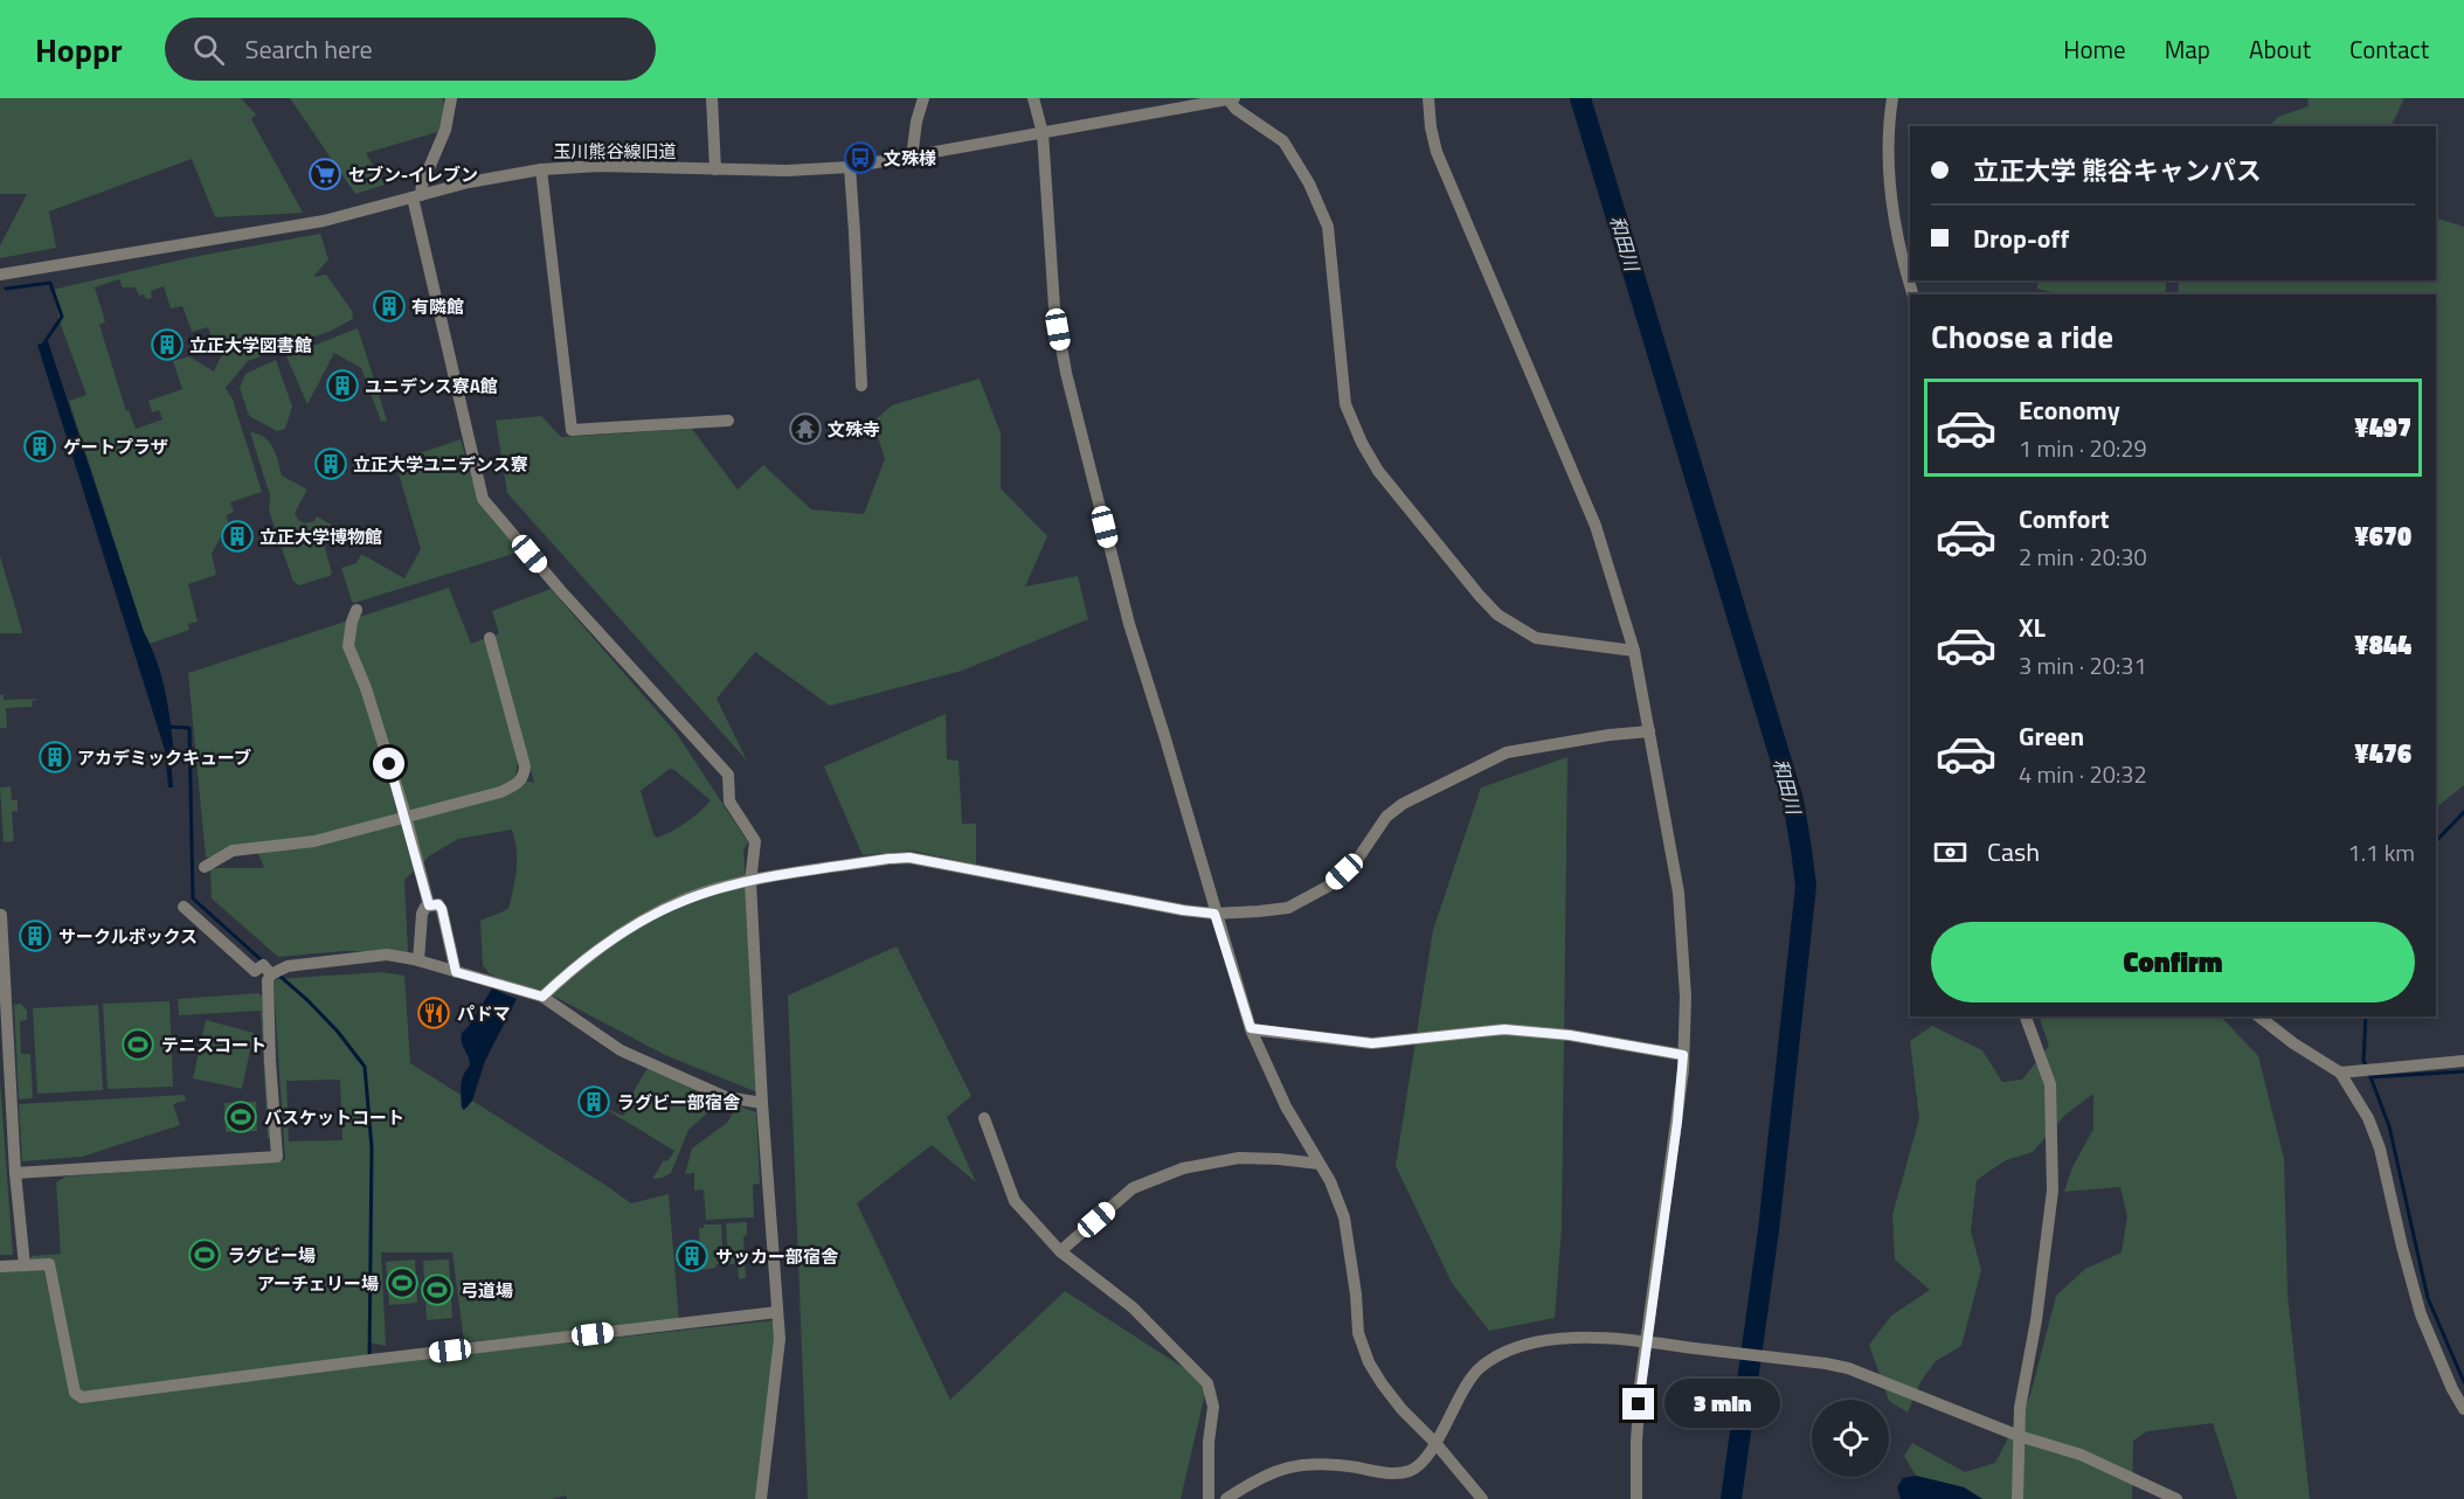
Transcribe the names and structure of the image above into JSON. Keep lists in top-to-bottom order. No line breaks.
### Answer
{"streets":{"street":["玉川熊谷線旧道"]},"water":["和田川"],"places":{"bus stop":["文殊様"],"supermarket":["セブン-イレブン"],"building":["有隣館","立正大学図書館","ユニデンス寮A館","ゲートプラザ","立正大学ユニデンス寮","立正大学博物館","アカデミックキューブ","サークルボックス","ラグビー部宿舎","サッカー部宿舎"],"temple":["文殊寺"],"restaurant":["パドマ"],"sports":["テニスコート","バスケットコート","ラグビー場","アーチェリー場","弓道場"]},"page":{"header":"Hoppr","search":"Search here","nav":["Home","Map","About","Contact"],"banner":["立正大学 熊谷キャンパス","Drop-off"],"heading":"Choose a ride","list":[{"name":"Economy","note":"1 min · 20:29","value":"¥497"},{"name":"Comfort","note":"2 min · 20:30","value":"¥670"},{"name":"XL","note":"3 min · 20:31","value":"¥844"},{"name":"Green","note":"4 min · 20:32","value":"¥476"}],"pay":["Cash","1.1 km"],"buttons":"Confirm","bubble":"3 min"}}
